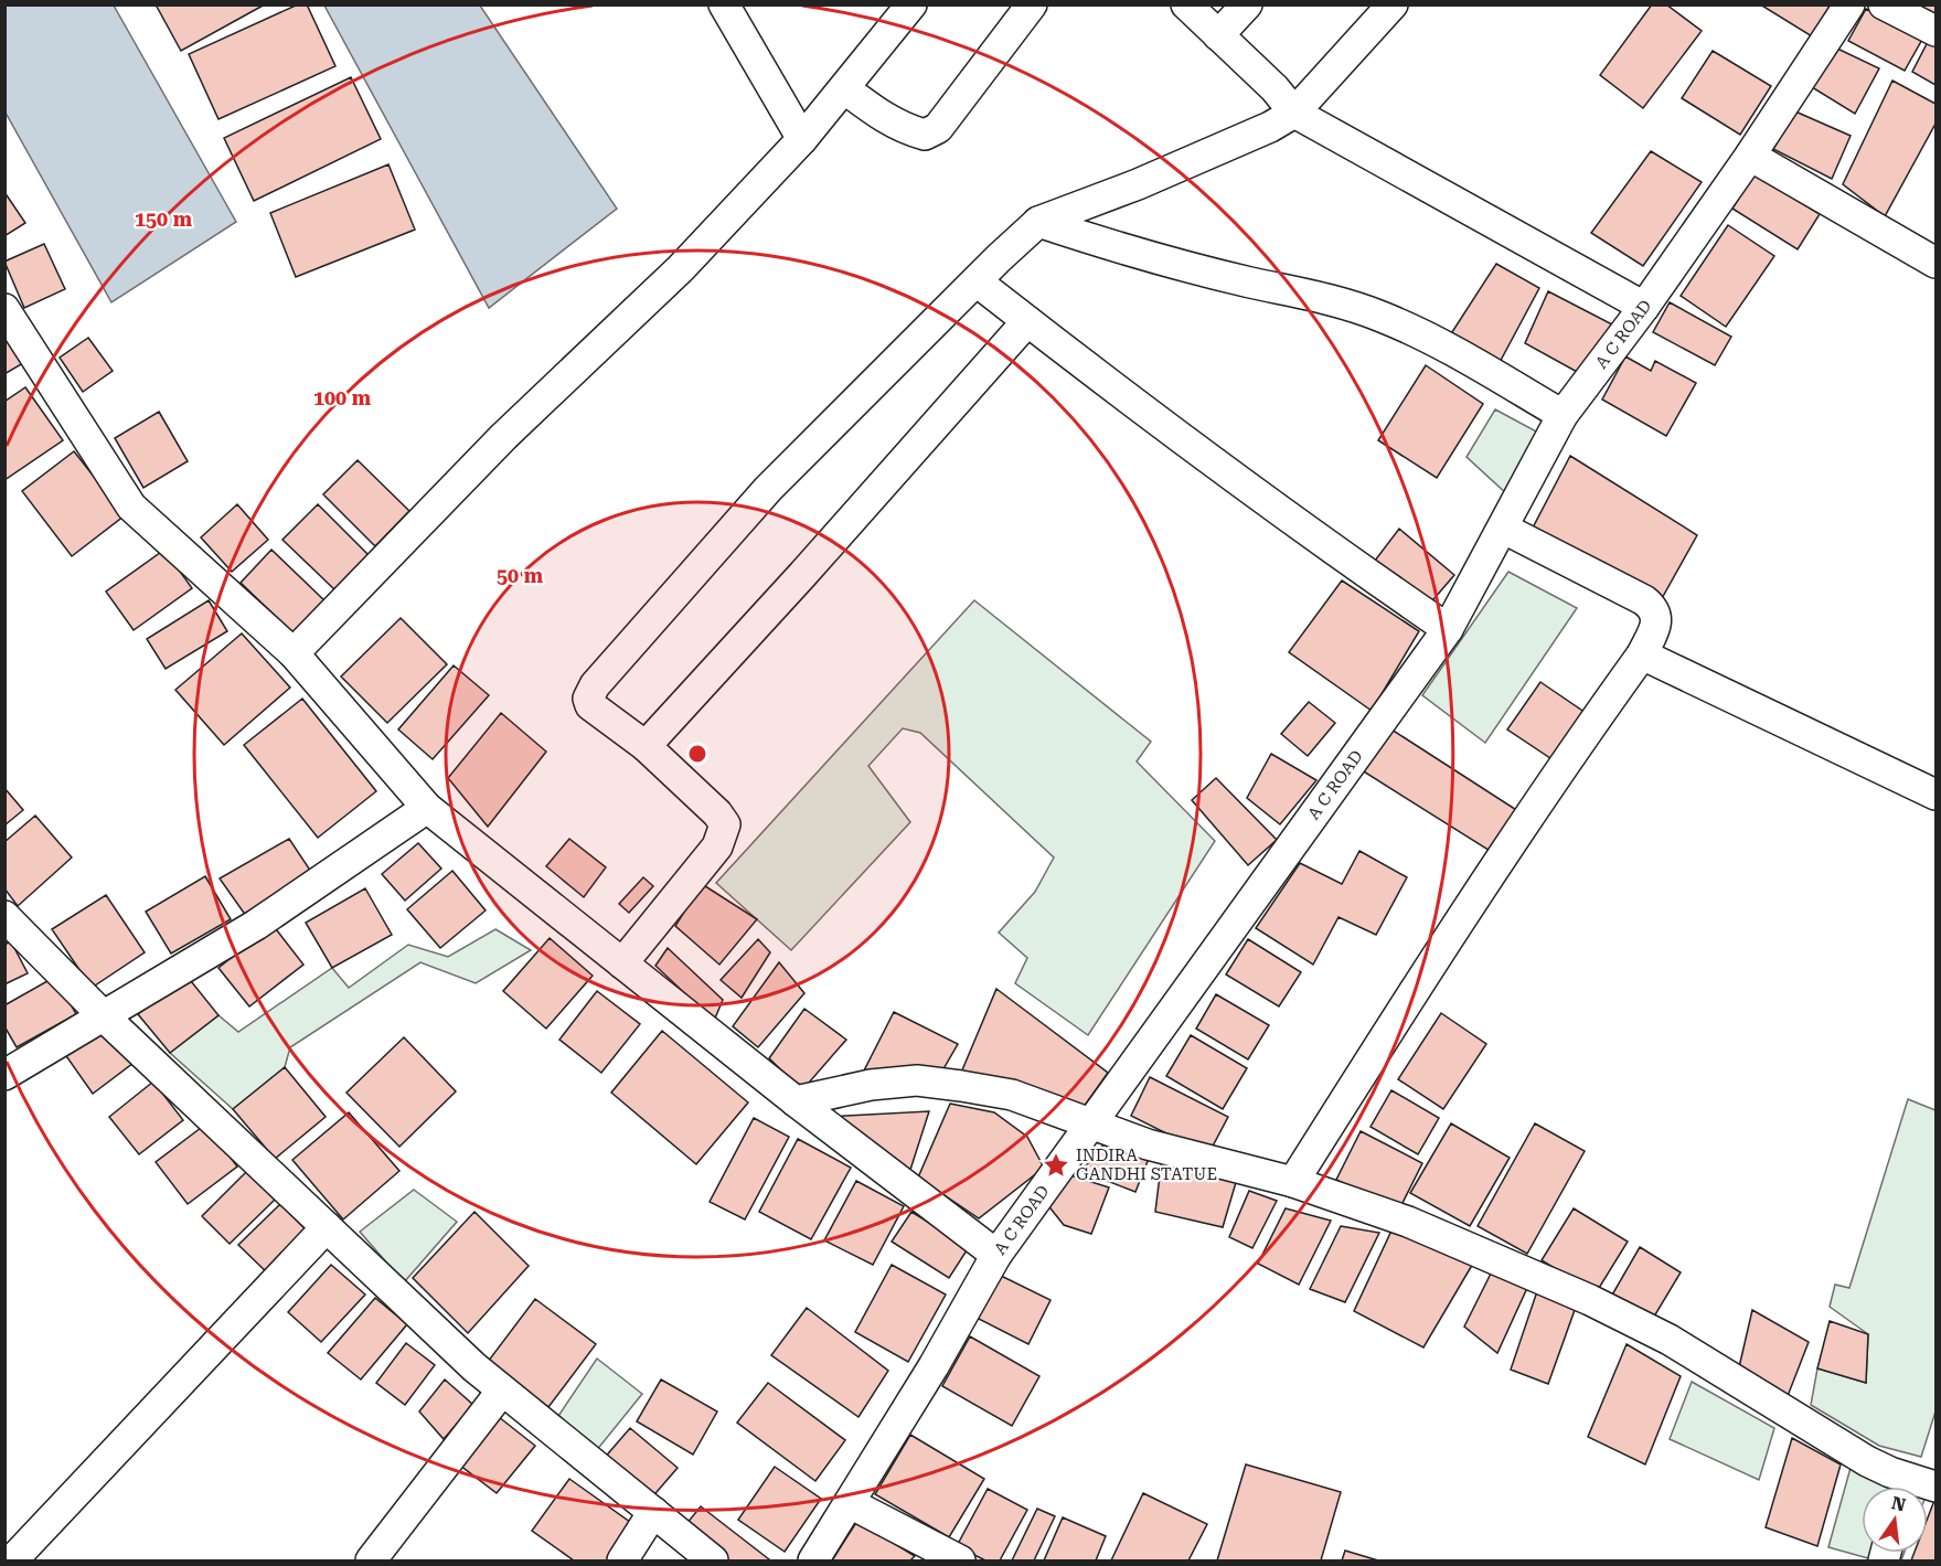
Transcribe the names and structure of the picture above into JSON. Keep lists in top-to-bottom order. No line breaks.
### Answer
{"streets":{"street":["A C ROAD"]},"places":{"place":["INDIRA GANDHI STATUE"]},"north":"top","rings":["150 m","100 m","50 m"]}
